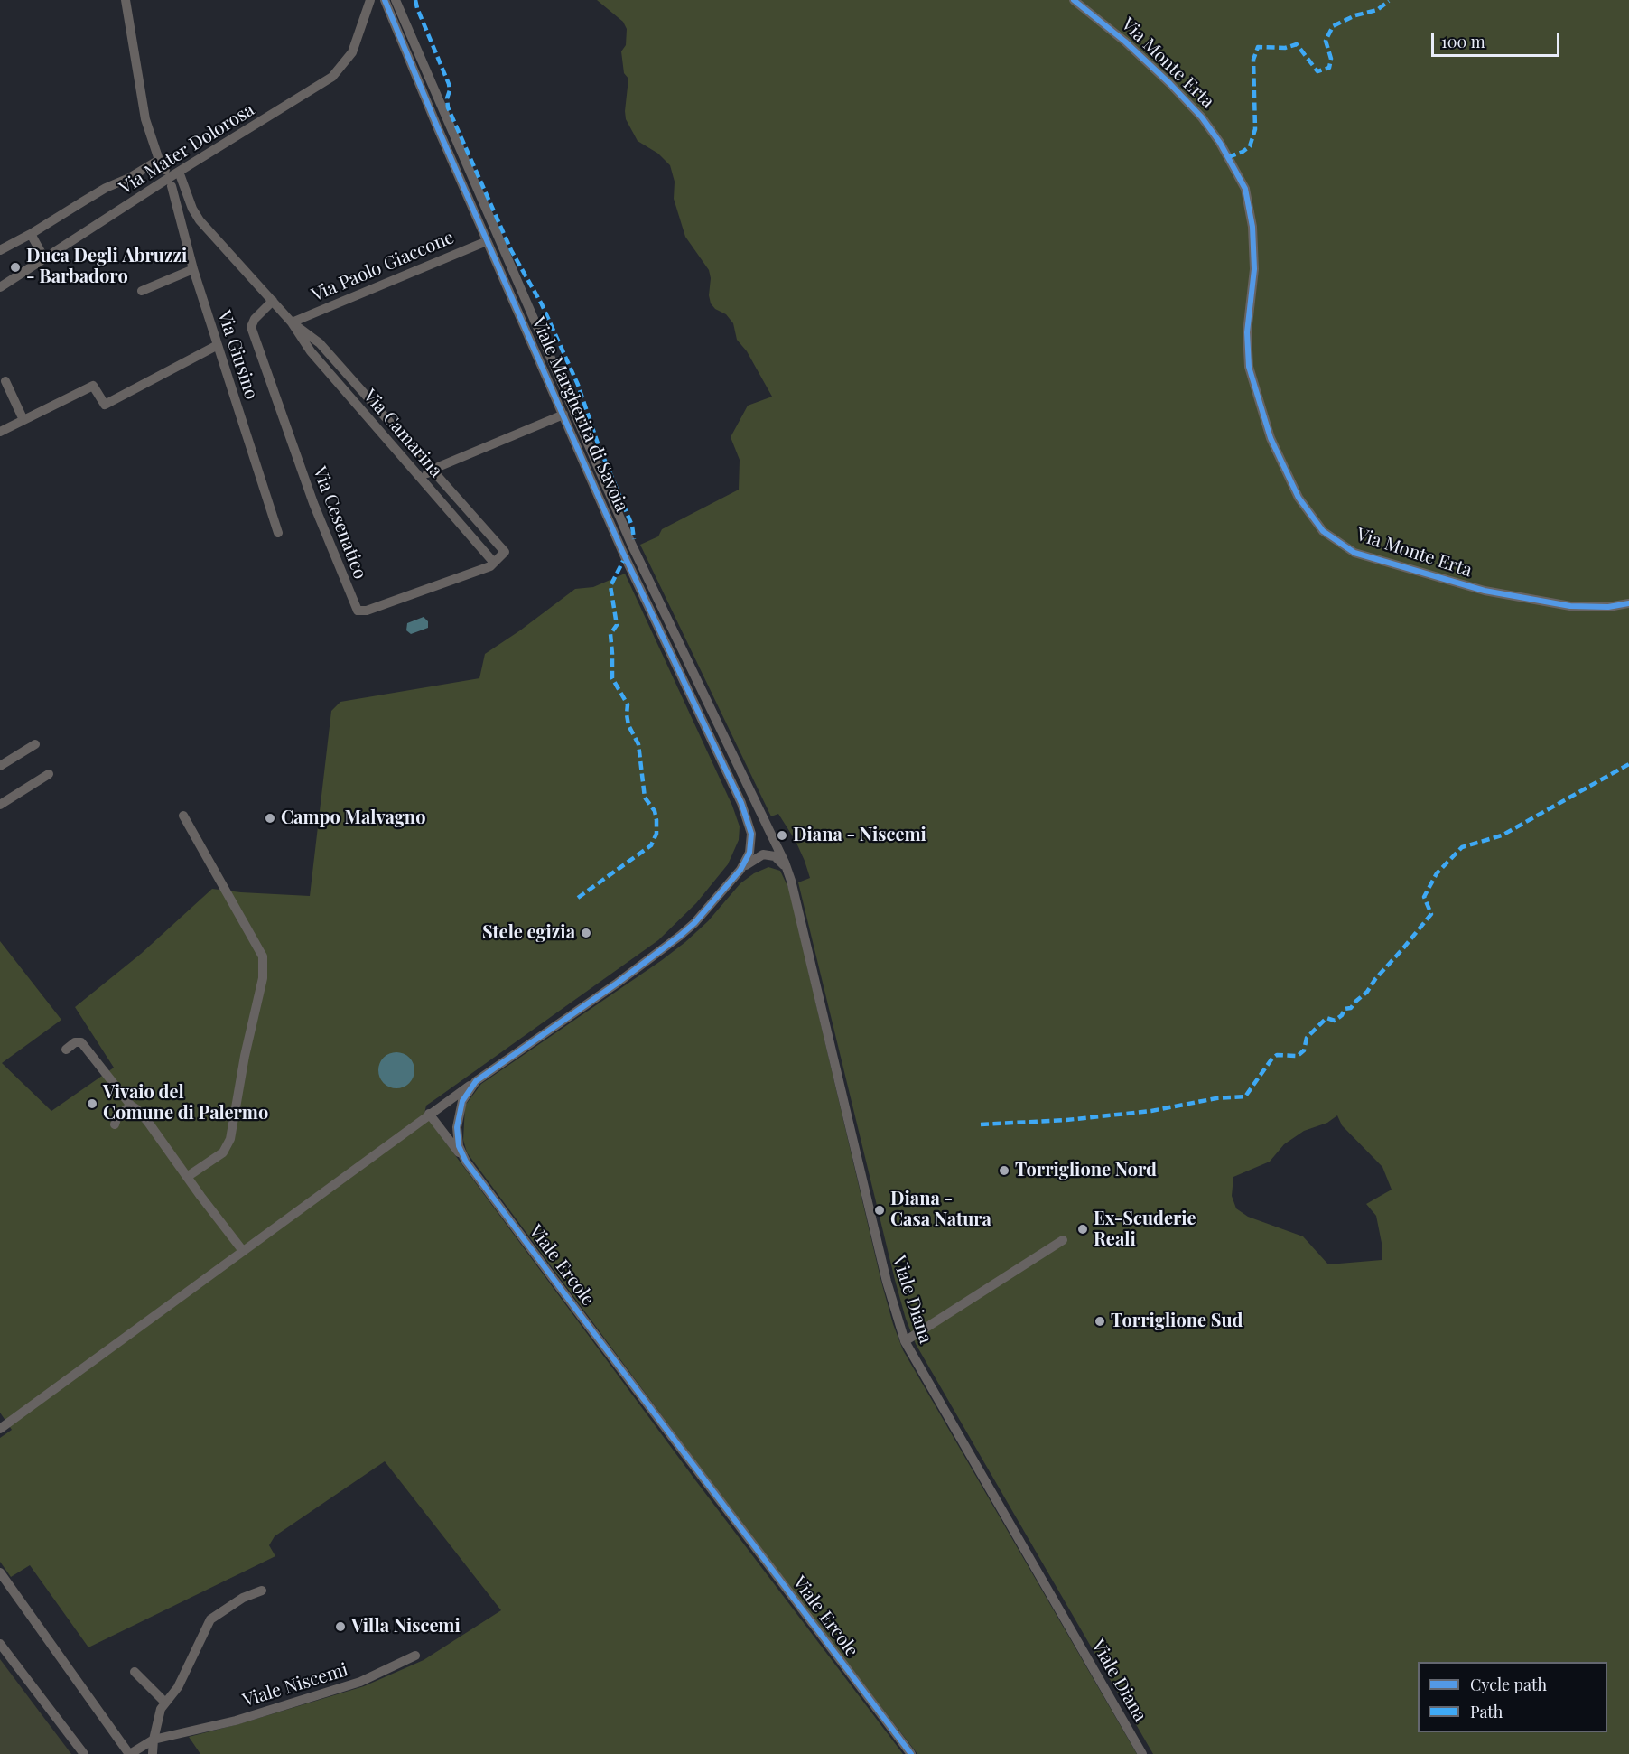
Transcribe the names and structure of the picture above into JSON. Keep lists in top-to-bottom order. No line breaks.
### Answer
{"streets":{"street":["Via Monte Erta","Via Mater Dolorosa","Via Paolo Giaccone","Via Giusino","Viale Margherita di Savoia","Via Camarina","Via Cesenatico","Viale Ercole","Viale Diana","Viale Niscemi"]},"crossings":[["Via Mater Dolorosa","Via Camarina"],["Via Paolo Giaccone","Viale Margherita di Savoia"],["Via Paolo Giaccone","Via Camarina"],["Viale Margherita di Savoia","Viale Ercole"],["Viale Margherita di Savoia","Viale Diana"],["Via Camarina","Via Cesenatico"]],"places":["Duca Degli Abruzzi - Barbadoro","Campo Malvagno","Diana - Niscemi","Stele egizia","Vivaio del Comune di Palermo","Torriglione Nord","Diana - Casa Natura","Ex-Scuderie Reali","Torriglione Sud","Villa Niscemi"],"legend":["Cycle path","Path"],"scale_bar":"100 m"}
